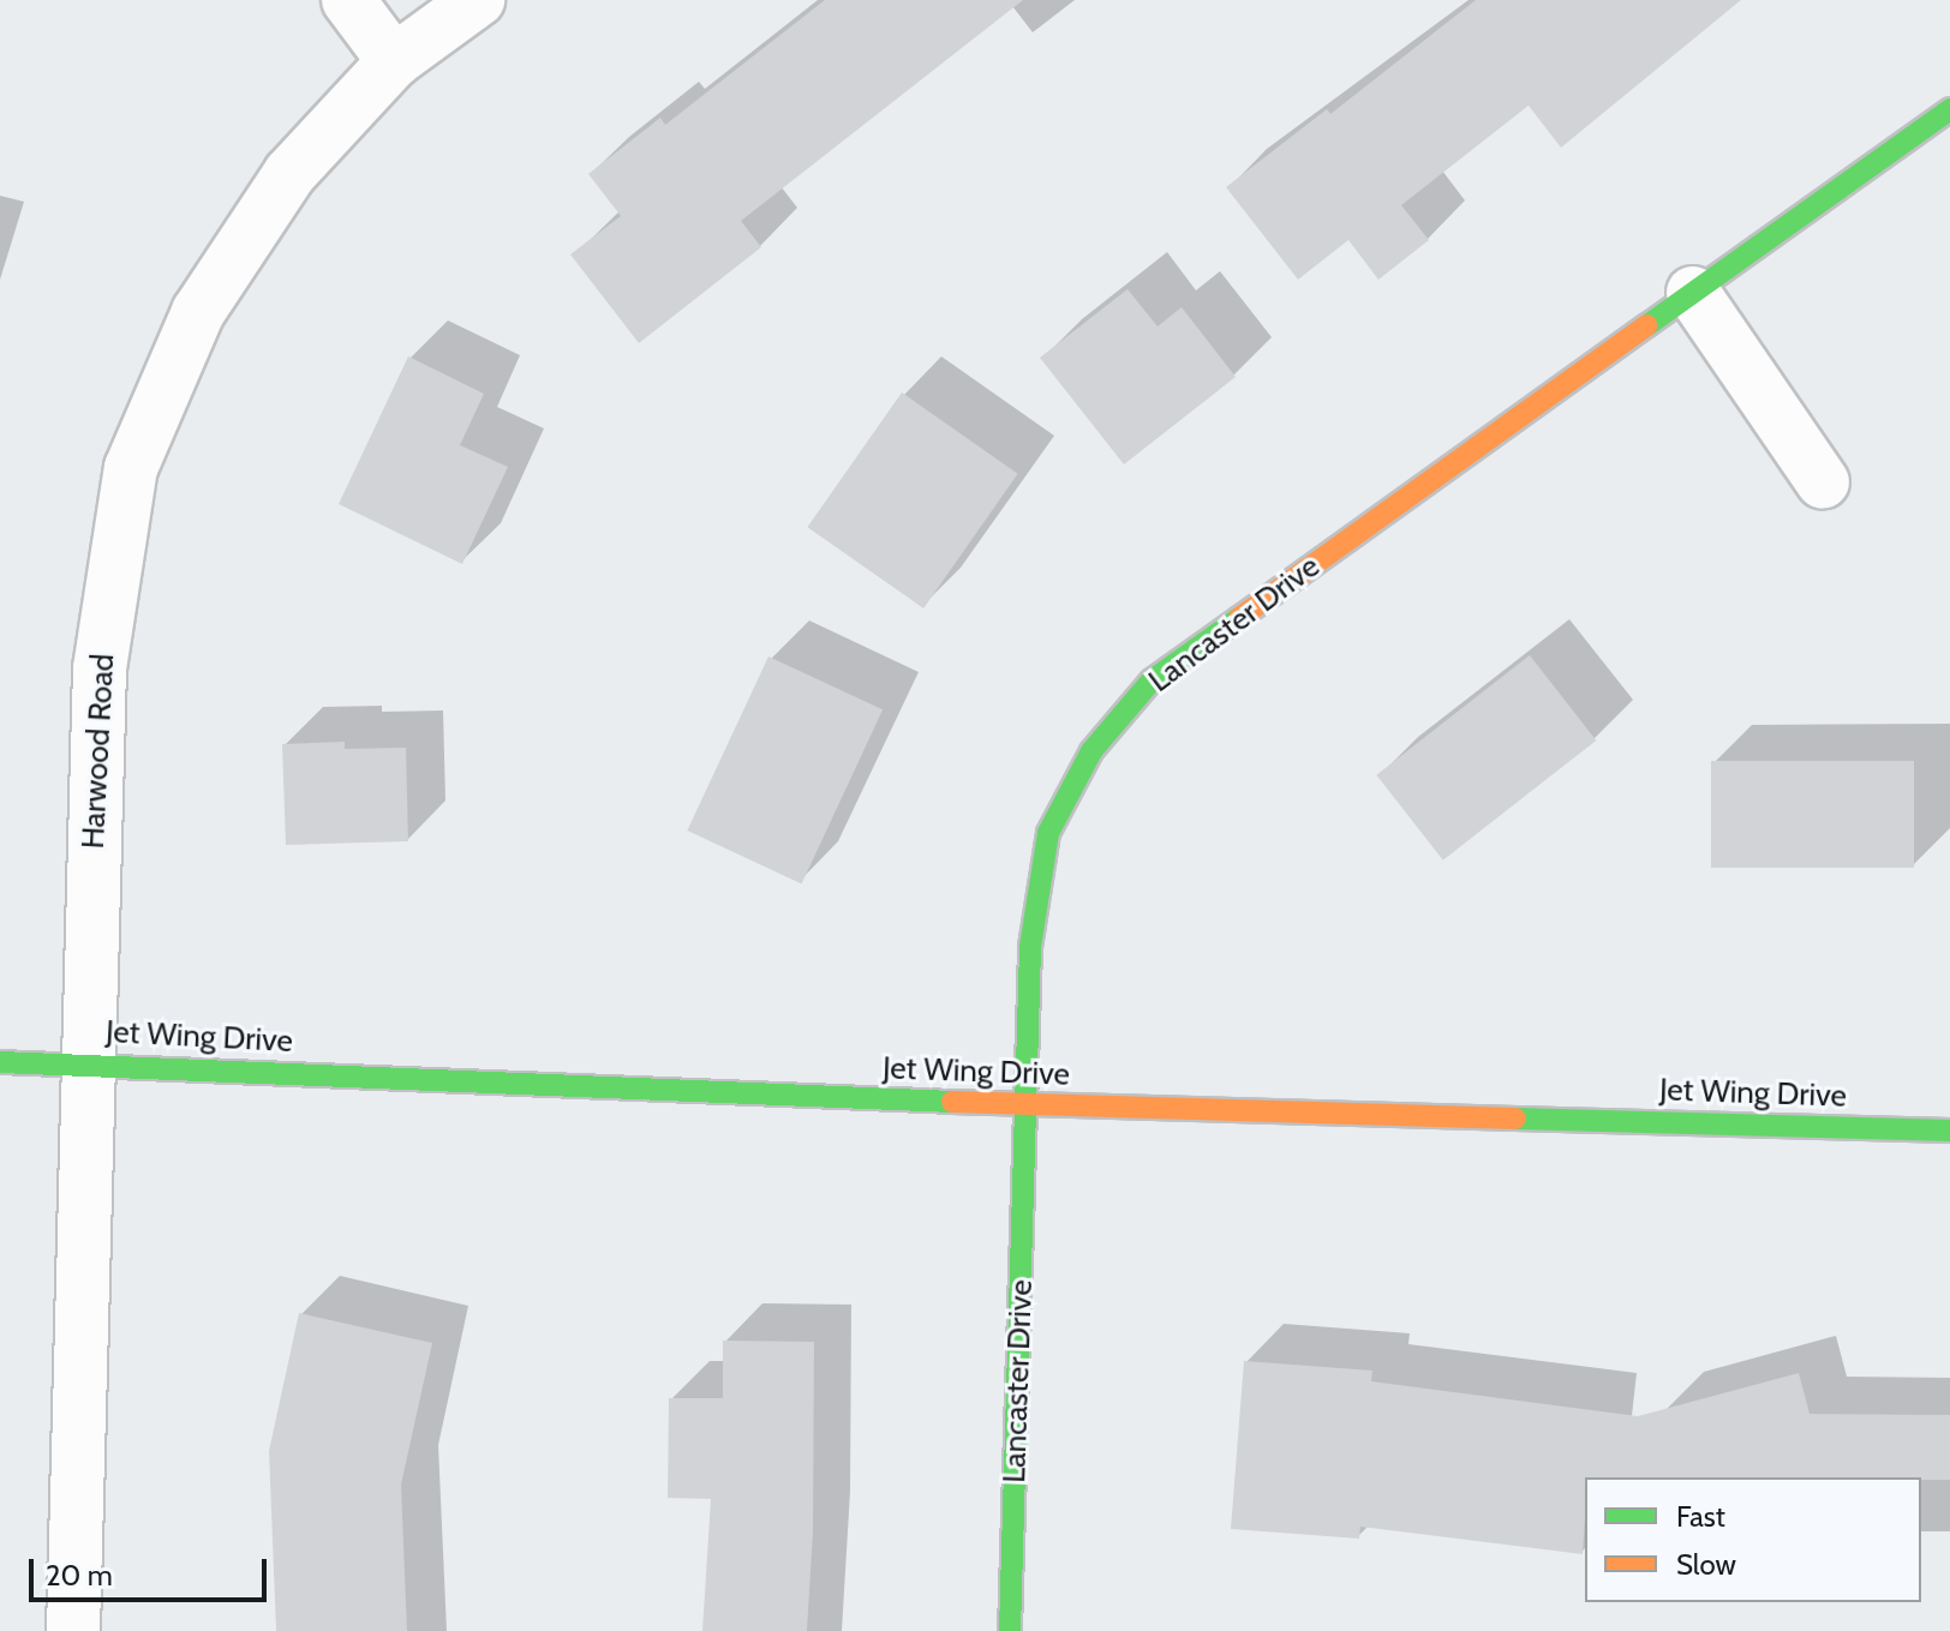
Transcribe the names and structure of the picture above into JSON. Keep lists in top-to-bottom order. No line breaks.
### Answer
{"streets":{"street":["Lancaster Drive","Harwood Road","Jet Wing Drive"]},"crossings":[["Lancaster Drive","Jet Wing Drive"],["Harwood Road","Jet Wing Drive"]],"legend":["Fast","Slow"],"scale_bar":"20 m"}
